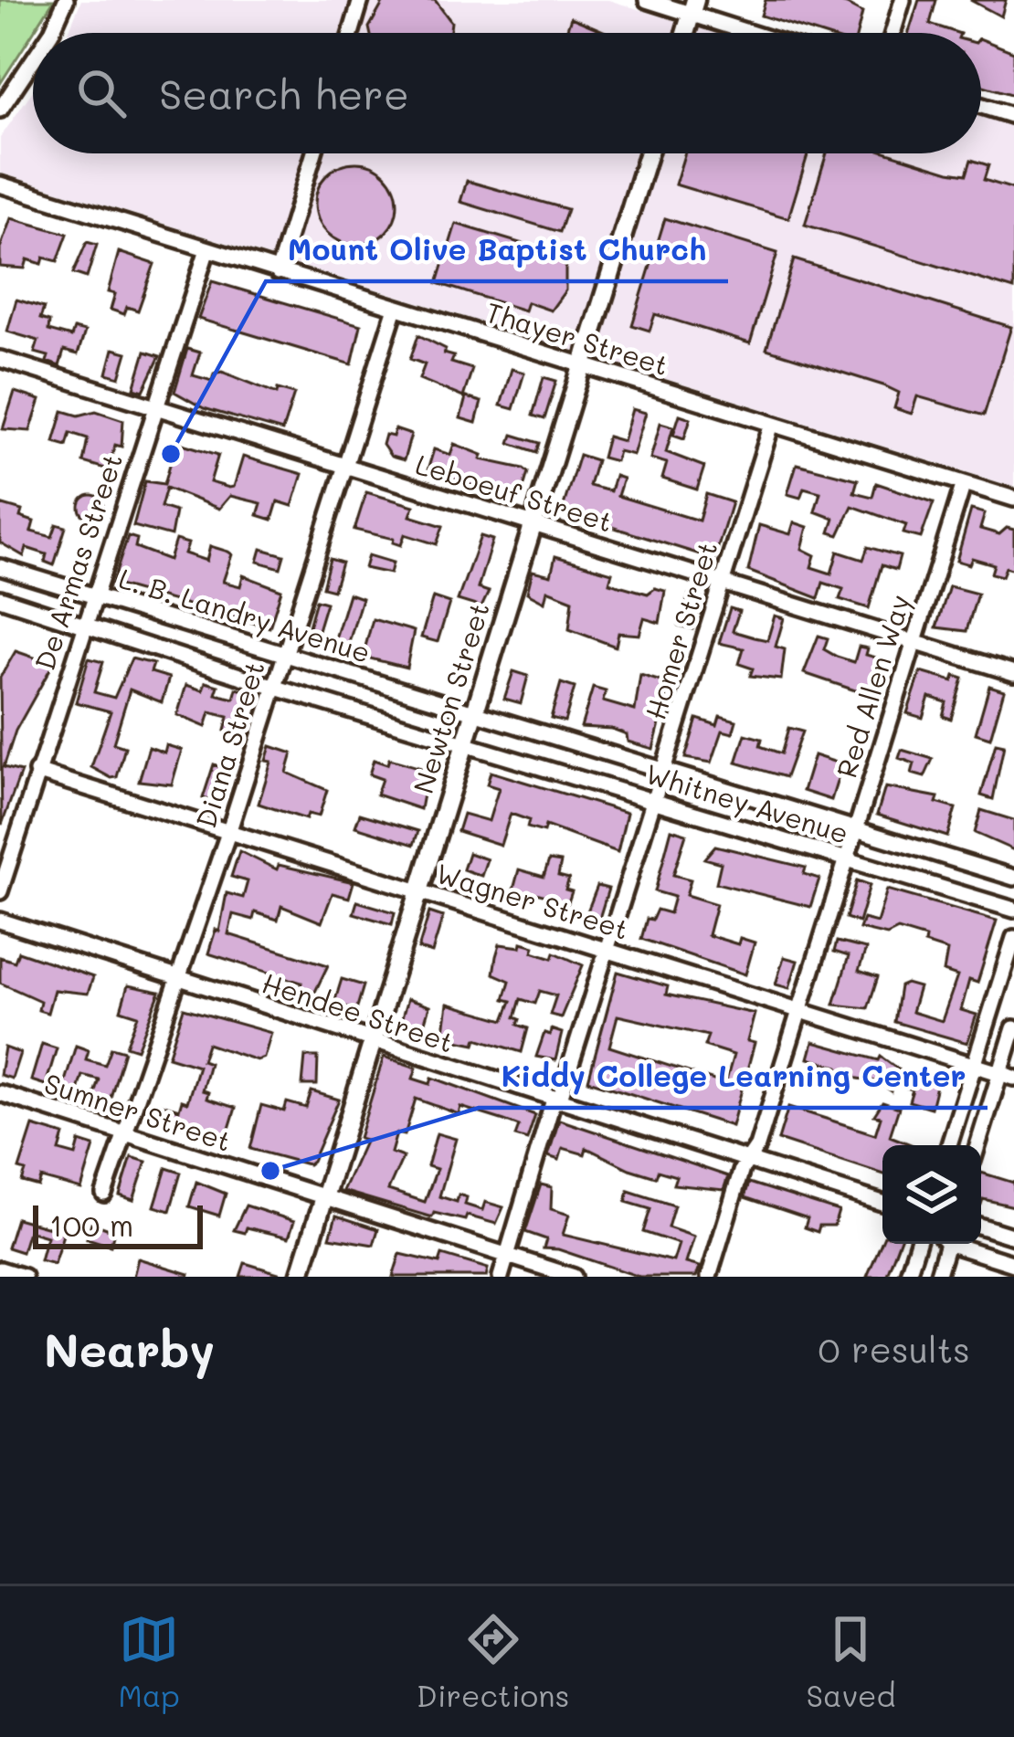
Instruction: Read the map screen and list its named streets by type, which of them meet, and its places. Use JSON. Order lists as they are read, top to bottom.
{
  "streets": {
    "main road": ["Newton Street"],
    "street": [
      "Thayer Street",
      "Leboeuf Street",
      "De Armas Street",
      "L. B. Landry Avenue",
      "Homer Street",
      "Red Allen Way",
      "Diana Street",
      "Whitney Avenue",
      "Wagner Street",
      "Hendee Street",
      "Sumner Street"
    ]
  },
  "crossings": [
    ["Thayer Street", "De Armas Street"],
    ["Thayer Street", "Homer Street"],
    ["Thayer Street", "Red Allen Way"],
    ["Thayer Street", "Newton Street"],
    ["Thayer Street", "Diana Street"],
    ["Leboeuf Street", "De Armas Street"],
    ["Leboeuf Street", "Homer Street"],
    ["Leboeuf Street", "Red Allen Way"],
    ["Leboeuf Street", "Newton Street"],
    ["Leboeuf Street", "Diana Street"],
    ["De Armas Street", "L. B. Landry Avenue"],
    ["De Armas Street", "Wagner Street"],
    ["L. B. Landry Avenue", "Newton Street"],
    ["L. B. Landry Avenue", "Diana Street"],
    ["L. B. Landry Avenue", "Whitney Avenue"],
    ["Homer Street", "Whitney Avenue"],
    ["Homer Street", "Wagner Street"],
    ["Homer Street", "Hendee Street"],
    ["Homer Street", "Sumner Street"],
    ["Red Allen Way", "Whitney Avenue"],
    ["Red Allen Way", "Wagner Street"],
    ["Red Allen Way", "Hendee Street"],
    ["Newton Street", "Whitney Avenue"],
    ["Newton Street", "Wagner Street"],
    ["Newton Street", "Hendee Street"],
    ["Newton Street", "Sumner Street"],
    ["Diana Street", "Wagner Street"],
    ["Diana Street", "Hendee Street"],
    ["Diana Street", "Sumner Street"]
  ],
  "places": ["Mount Olive Baptist Church", "Kiddy College Learning Center"],
  "scale_bar": "100 m",
  "page": {
    "search": "Search here",
    "scale": "100 m",
    "heading": ["Nearby", "0 results"],
    "nav": ["Map", "Directions", "Saved"]
  }
}
